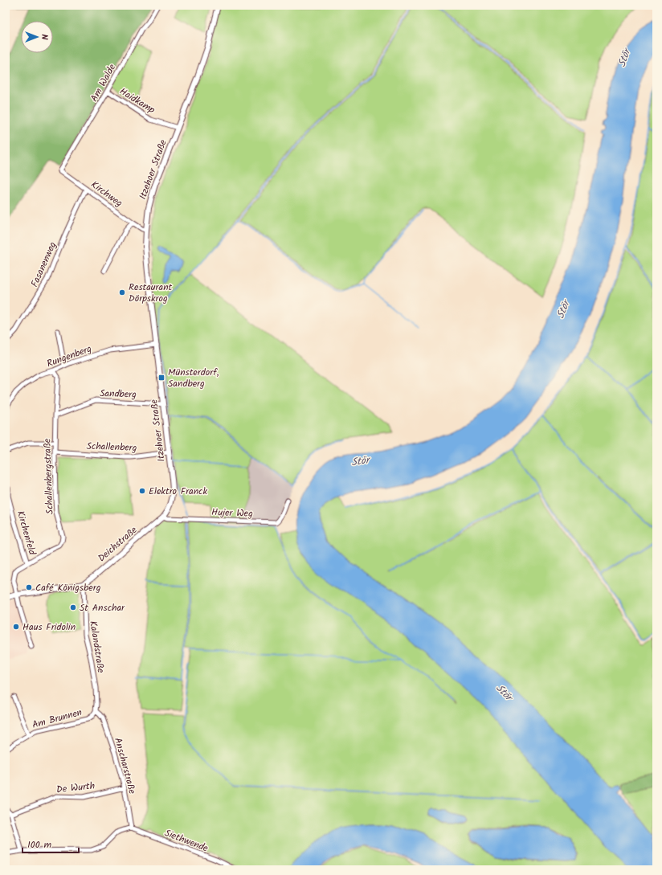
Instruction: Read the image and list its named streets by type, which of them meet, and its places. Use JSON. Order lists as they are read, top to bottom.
{
  "streets": {
    "street": [
      "Am Walde",
      "Haidkamp",
      "Itzehoer Straße",
      "Kirchweg",
      "Fasanenweg",
      "Rungenberg",
      "Sandberg",
      "Schallenberg",
      "Schallenbergstraße",
      "Hujer Weg",
      "Kirchenfeld",
      "Deichstraße",
      "Kalandstraße",
      "Am Brunnen",
      "Anscharstraße",
      "De Wurth",
      "Siethwende"
    ]
  },
  "crossings": [
    ["Am Walde", "Haidkamp"],
    ["Am Walde", "Kirchweg"],
    ["Haidkamp", "Itzehoer Straße"],
    ["Itzehoer Straße", "Kirchweg"],
    ["Itzehoer Straße", "Rungenberg"],
    ["Itzehoer Straße", "Sandberg"],
    ["Itzehoer Straße", "Schallenberg"],
    ["Itzehoer Straße", "Hujer Weg"],
    ["Itzehoer Straße", "Deichstraße"],
    ["Kirchweg", "Fasanenweg"],
    ["Rungenberg", "Schallenbergstraße"],
    ["Sandberg", "Schallenbergstraße"],
    ["Schallenberg", "Schallenbergstraße"],
    ["Schallenbergstraße", "Kirchenfeld"],
    ["Hujer Weg", "Deichstraße"],
    ["Deichstraße", "Kalandstraße"],
    ["Kalandstraße", "Am Brunnen"],
    ["Kalandstraße", "Anscharstraße"],
    ["Am Brunnen", "Anscharstraße"],
    ["Anscharstraße", "De Wurth"],
    ["Anscharstraße", "Siethwende"]
  ],
  "water": ["Stör"],
  "places": {
    "other": [
      "Restaurant Dörpskrog",
      "Elektro Franck",
      "Café Königsberg",
      "St Anschar",
      "Haus Fridolin"
    ],
    "transit": ["Münsterdorf, Sandberg"]
  },
  "scale_bar": "100 m",
  "north": "right"
}
